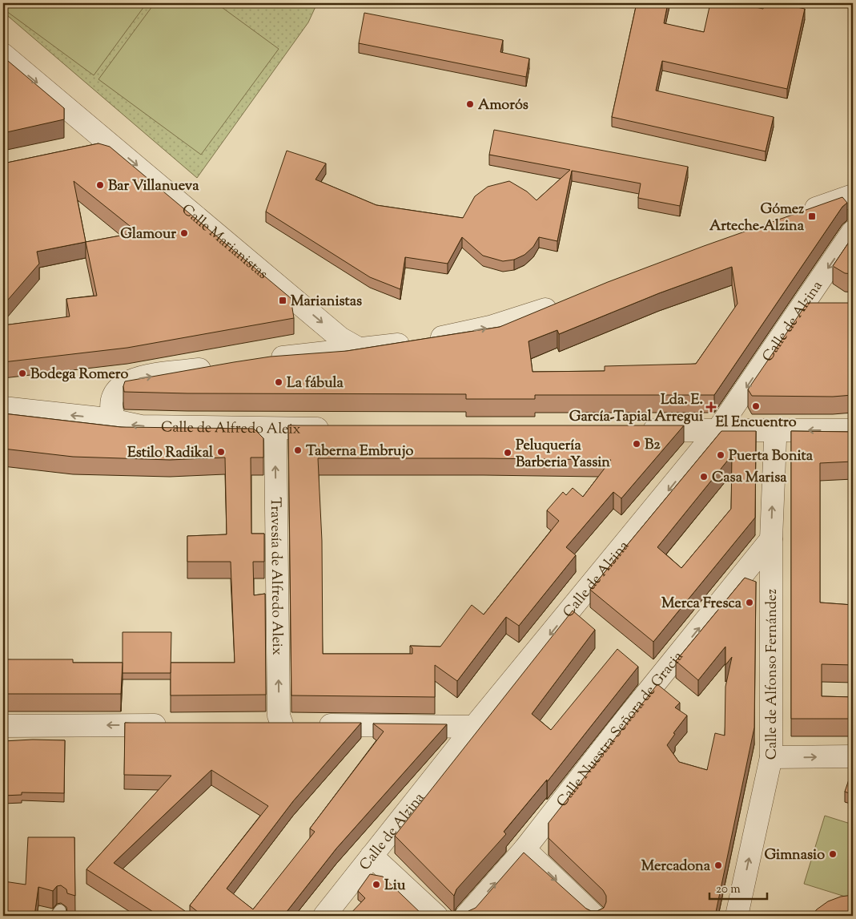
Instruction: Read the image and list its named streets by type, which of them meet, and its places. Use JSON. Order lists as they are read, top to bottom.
{
  "streets": {
    "street": [
      "Calle Marianistas",
      "Calle de Alzina",
      "Calle de Alfredo Aleix",
      "Travesía de Alfredo Aleix",
      "Calle de Alfonso Fernández",
      "Calle Nuestra Señora de Gracia"
    ]
  },
  "crossings": [
    ["Calle de Alfredo Aleix", "Travesía de Alfredo Aleix"],
    ["Calle de Alfonso Fernández", "Calle Nuestra Señora de Gracia"]
  ],
  "one_way": [
    "Calle Marianistas",
    "Calle de Alzina",
    "Calle de Alfredo Aleix",
    "Travesía de Alfredo Aleix",
    "Calle de Alfonso Fernández",
    "Calle Nuestra Señora de Gracia"
  ],
  "places": {
    "other": [
      "Amorós",
      "Bar Villanueva",
      "Glamour",
      "Bodega Romero",
      "La fábula",
      "El Encuentro",
      "B2",
      "Taberna Embrujo",
      "Estilo Radikal",
      "Peluquería Barberia Yassin",
      "Puerta Bonita",
      "Casa Marisa",
      "Merca Fresca",
      "Gimnasio",
      "Mercadona",
      "Liu"
    ],
    "transit": ["Gómez Arteche-Alzina", "Marianistas"],
    "health": ["Lda. E. García-Tapial Arregui"]
  },
  "scale_bar": "20 m"
}
